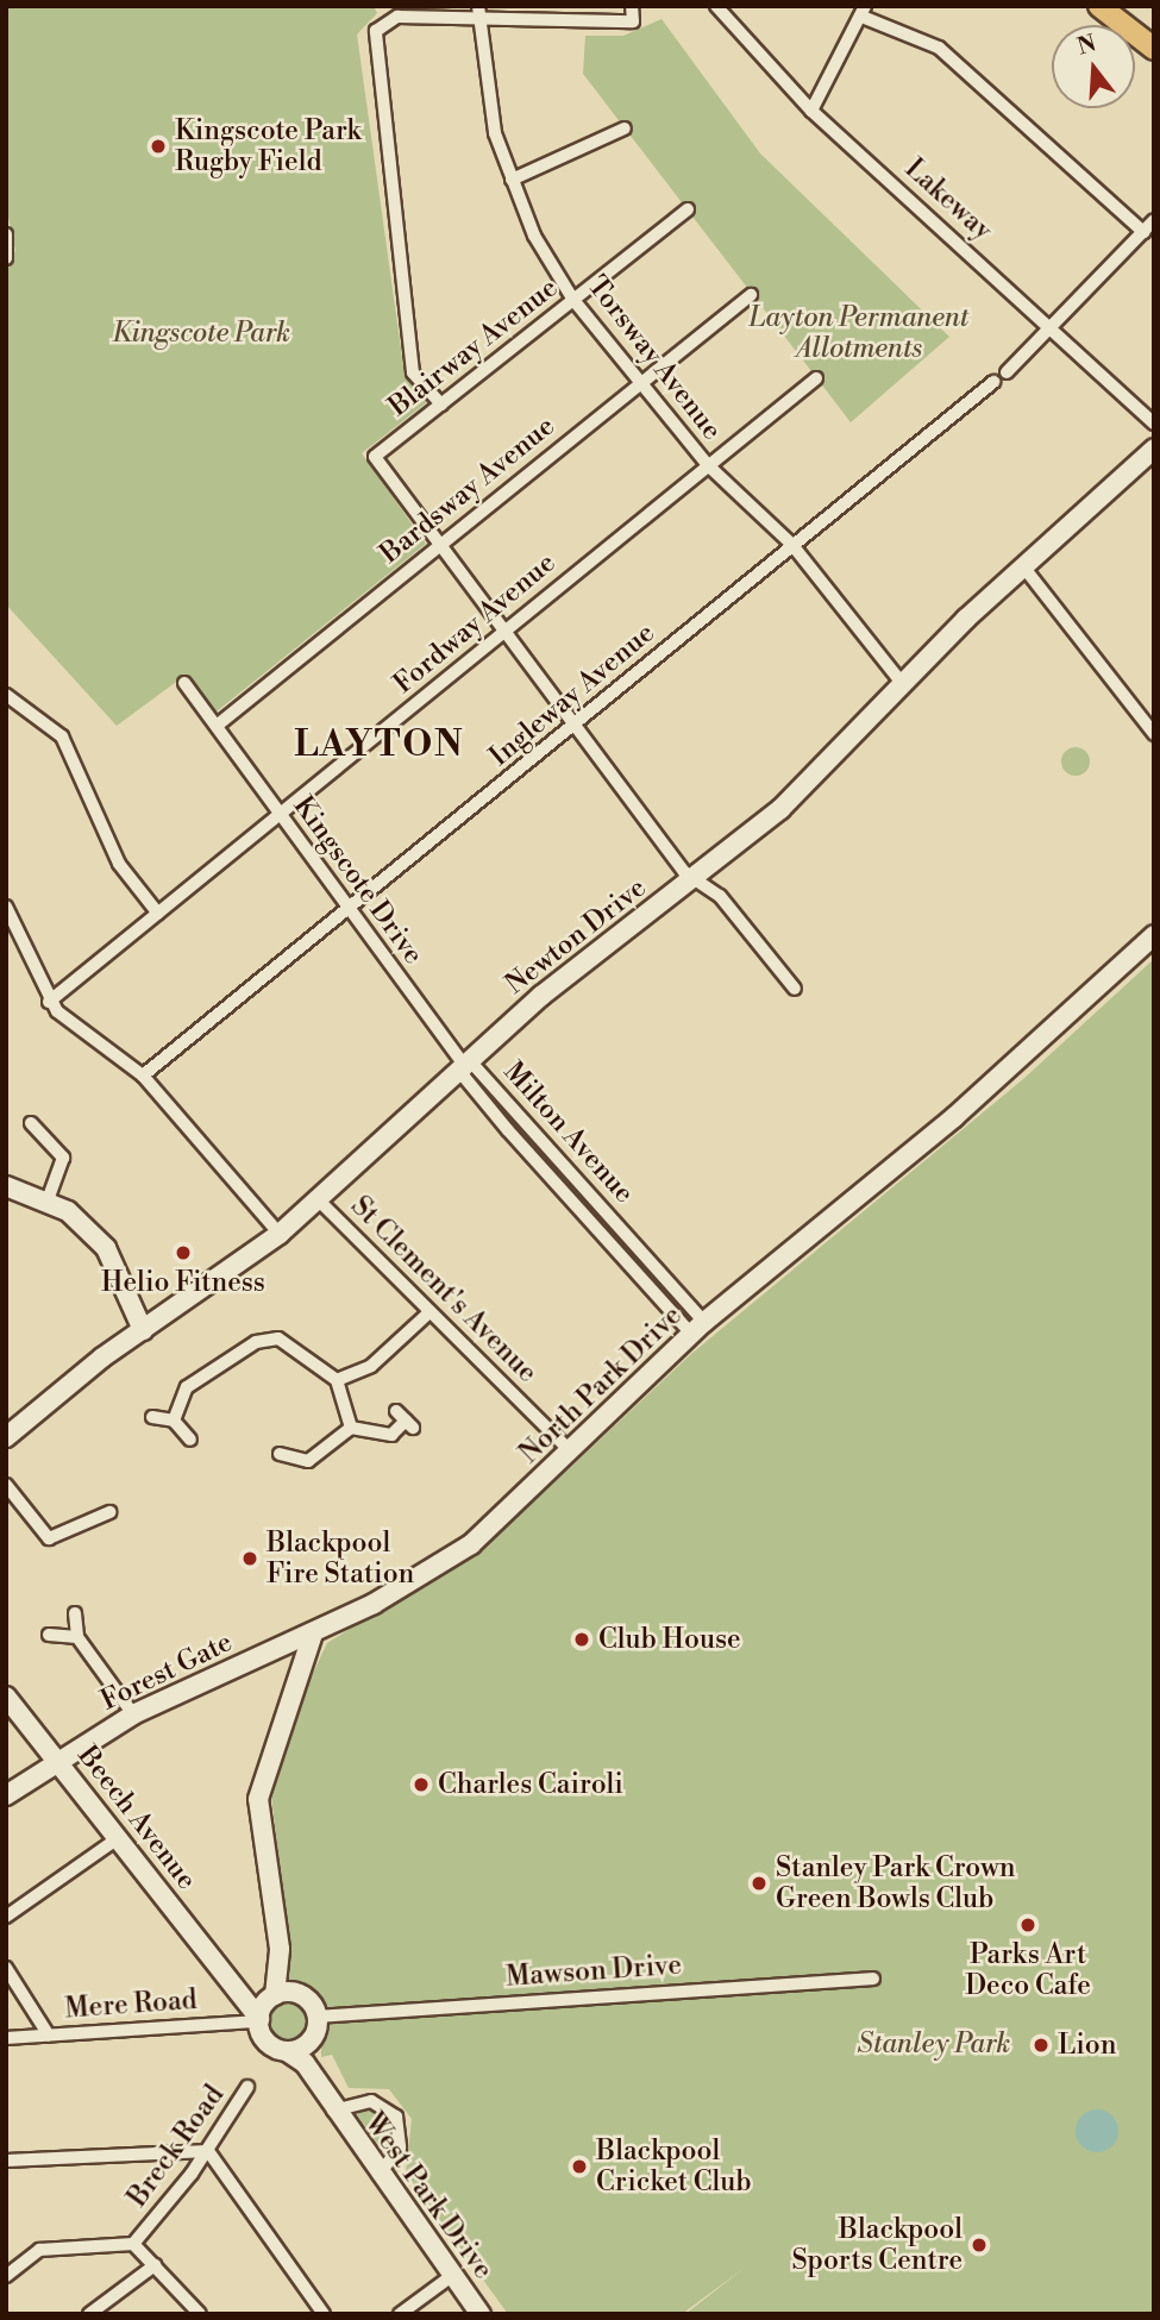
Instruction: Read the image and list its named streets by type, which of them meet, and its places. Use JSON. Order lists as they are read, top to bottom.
{
  "streets": {
    "street": [
      "Lakeway",
      "Blairway Avenue",
      "Torsway Avenue",
      "Bardsway Avenue",
      "Fordway Avenue",
      "Ingleway Avenue",
      "Kingscote Drive",
      "Newton Drive",
      "Milton Avenue",
      "St Clement's Avenue",
      "North Park Drive",
      "Forest Gate",
      "Beech Avenue",
      "Mawson Drive",
      "Mere Road",
      "Breck Road",
      "West Park Drive"
    ]
  },
  "crossings": [
    ["Blairway Avenue", "Torsway Avenue"],
    ["Blairway Avenue", "Bardsway Avenue"],
    ["Torsway Avenue", "Bardsway Avenue"],
    ["Torsway Avenue", "Fordway Avenue"],
    ["Torsway Avenue", "Ingleway Avenue"],
    ["Torsway Avenue", "Newton Drive"],
    ["Bardsway Avenue", "Kingscote Drive"],
    ["Fordway Avenue", "Kingscote Drive"],
    ["Ingleway Avenue", "Kingscote Drive"],
    ["Kingscote Drive", "Newton Drive"],
    ["Kingscote Drive", "Milton Avenue"],
    ["Newton Drive", "Milton Avenue"],
    ["Newton Drive", "St Clement's Avenue"],
    ["Milton Avenue", "North Park Drive"],
    ["St Clement's Avenue", "North Park Drive"],
    ["North Park Drive", "Forest Gate"],
    ["Forest Gate", "Beech Avenue"],
    ["Beech Avenue", "Mawson Drive"],
    ["Beech Avenue", "Mere Road"],
    ["Beech Avenue", "West Park Drive"],
    ["Mawson Drive", "Mere Road"],
    ["Mawson Drive", "West Park Drive"],
    ["Mere Road", "West Park Drive"]
  ],
  "districts": ["LAYTON"],
  "parks": ["Layton Permanent Allotments", "Kingscote Park", "Stanley Park"],
  "places": [
    "Kingscote Park Rugby Field",
    "Helio Fitness",
    "Blackpool Fire Station",
    "Club House",
    "Charles Cairoli",
    "Stanley Park Crown Green Bowls Club",
    "Parks Art Deco Cafe",
    "Lion",
    "Blackpool Cricket Club",
    "Blackpool Sports Centre"
  ],
  "north": "top"
}
